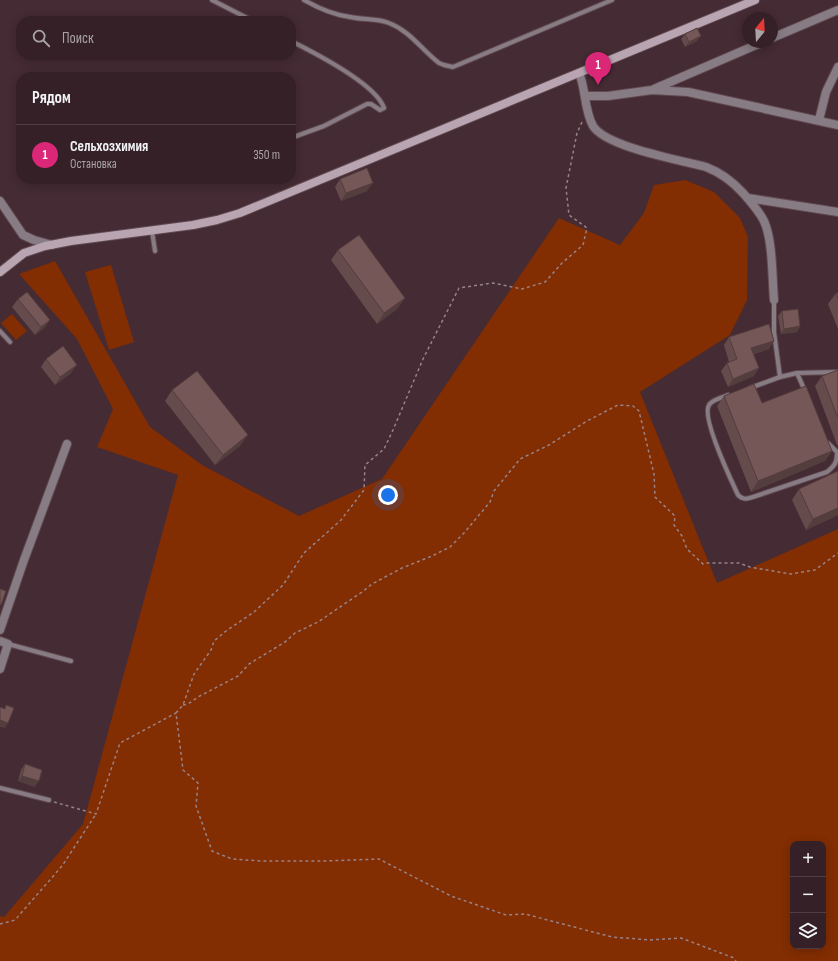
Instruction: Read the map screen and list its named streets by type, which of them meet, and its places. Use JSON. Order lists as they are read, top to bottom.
{
  "north": "top",
  "page": {
    "search": "Поиск",
    "pins": "1",
    "heading": "Рядом",
    "list": [
      {
        "mark": "1",
        "name": "Сельхозхимия",
        "note": "Остановка",
        "value": "350 m"
      }
    ],
    "map_buttons": ["+", "−"]
  }
}
